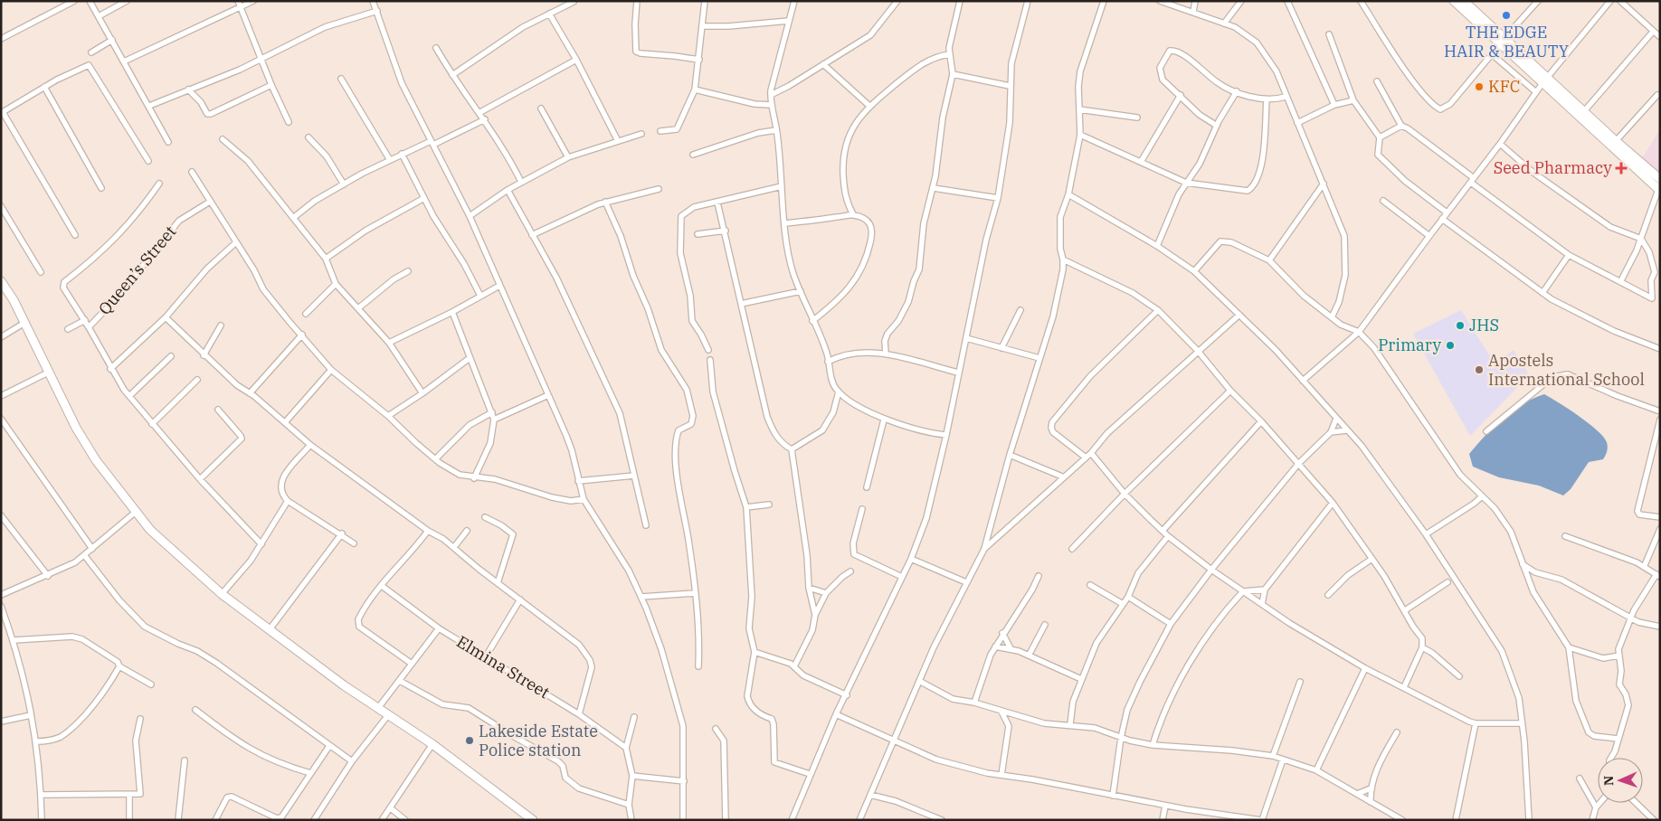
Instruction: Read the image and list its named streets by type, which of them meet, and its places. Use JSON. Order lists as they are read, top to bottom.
{
  "streets": {
    "street": ["Queen’s Street", "Elmina Street"]
  },
  "places": {
    "other": [
      "THE EDGE HAIR & BEAUTY",
      "KFC",
      "JHS",
      "Primary",
      "Apostels International School",
      "Lakeside Estate Police station"
    ],
    "health": ["Seed Pharmacy"]
  },
  "north": "left"
}
